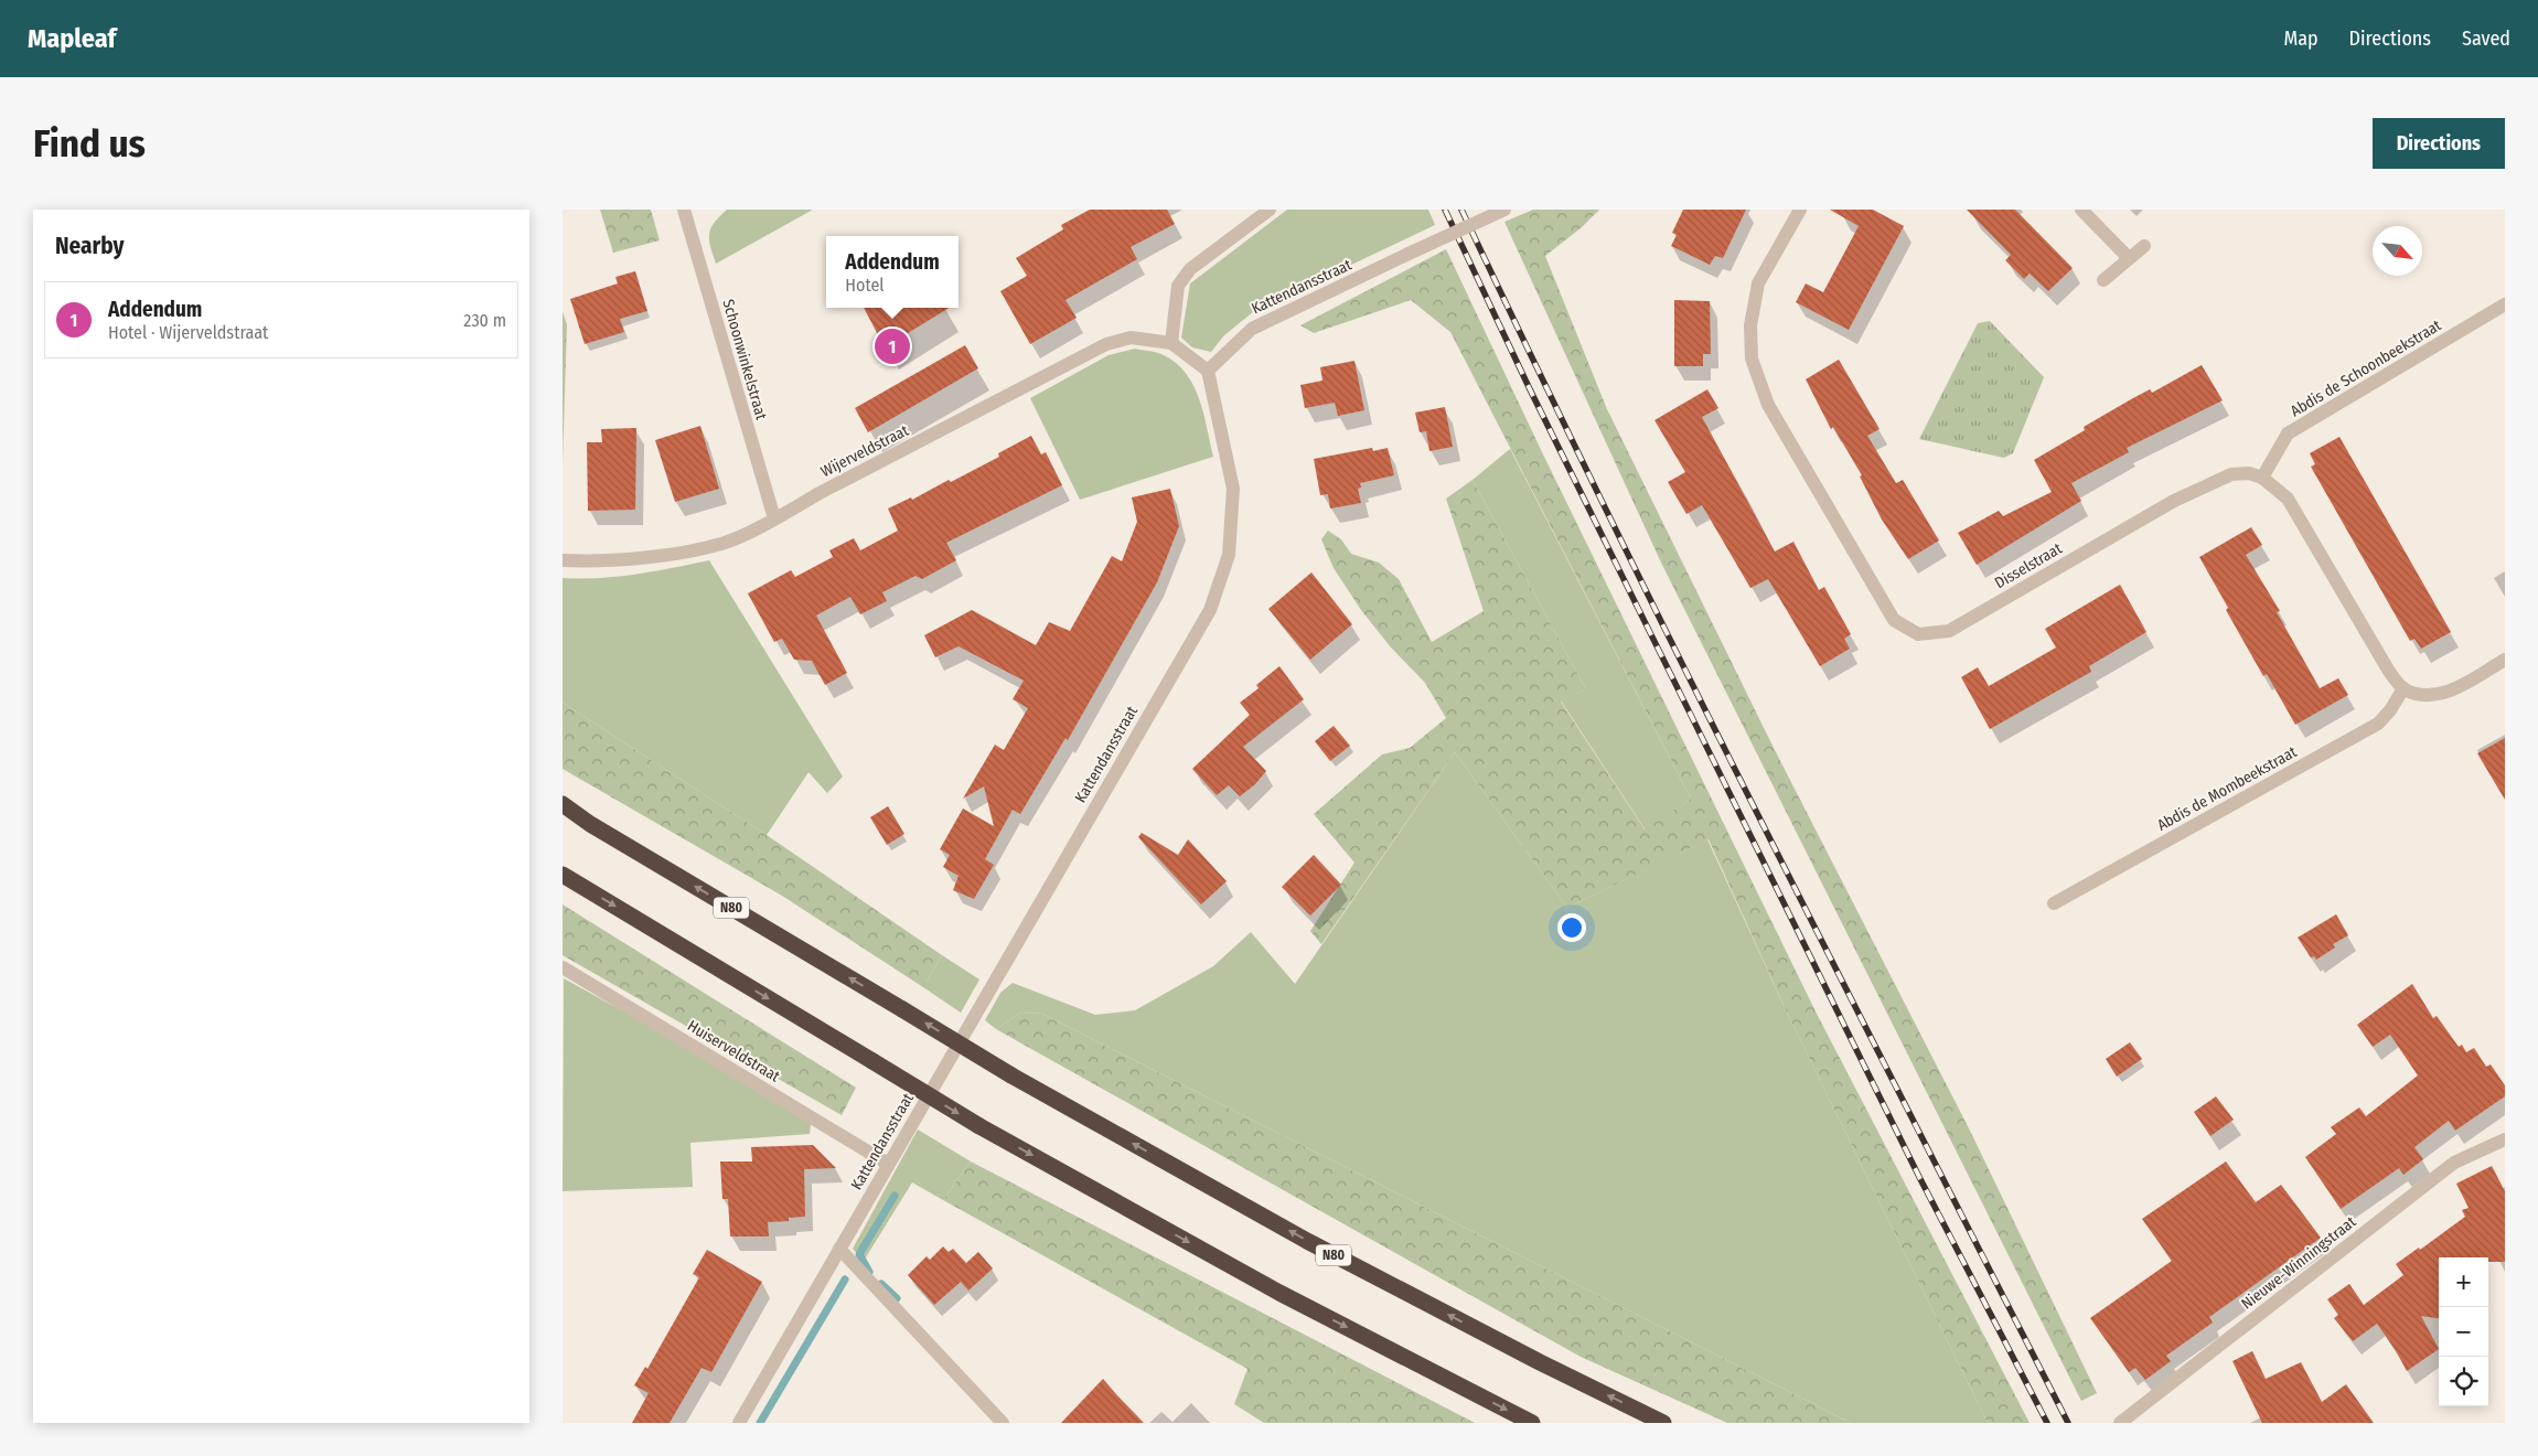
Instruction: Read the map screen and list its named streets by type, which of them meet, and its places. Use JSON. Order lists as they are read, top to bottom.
{
  "streets": {
    "highway": ["N80"],
    "street": [
      "Kattendansstraat",
      "Schoonwinkelstraat",
      "Abdis de Schoonbeekstraat",
      "Wijerveldstraat",
      "Disselstraat",
      "Abdis de Mombeekstraat",
      "Huiserveldstraat",
      "Nieuwe-Winningstraat"
    ]
  },
  "crossings": [
    ["Kattendansstraat", "Wijerveldstraat"],
    ["Kattendansstraat", "Huiserveldstraat"],
    ["Schoonwinkelstraat", "Wijerveldstraat"],
    ["Abdis de Schoonbeekstraat", "Disselstraat"]
  ],
  "north": "bottom right",
  "page": {
    "header": "Mapleaf",
    "nav": ["Map", "Directions", "Saved"],
    "buttons": "Directions",
    "title": "Find us",
    "heading": "Nearby",
    "popup": ["Addendum", "Hotel"],
    "list": [
      {
        "mark": "1",
        "name": "Addendum",
        "note": "Hotel · Wijerveldstraat",
        "value": "230 m"
      }
    ],
    "pins": "1",
    "map_buttons": ["+", "−"]
  }
}
